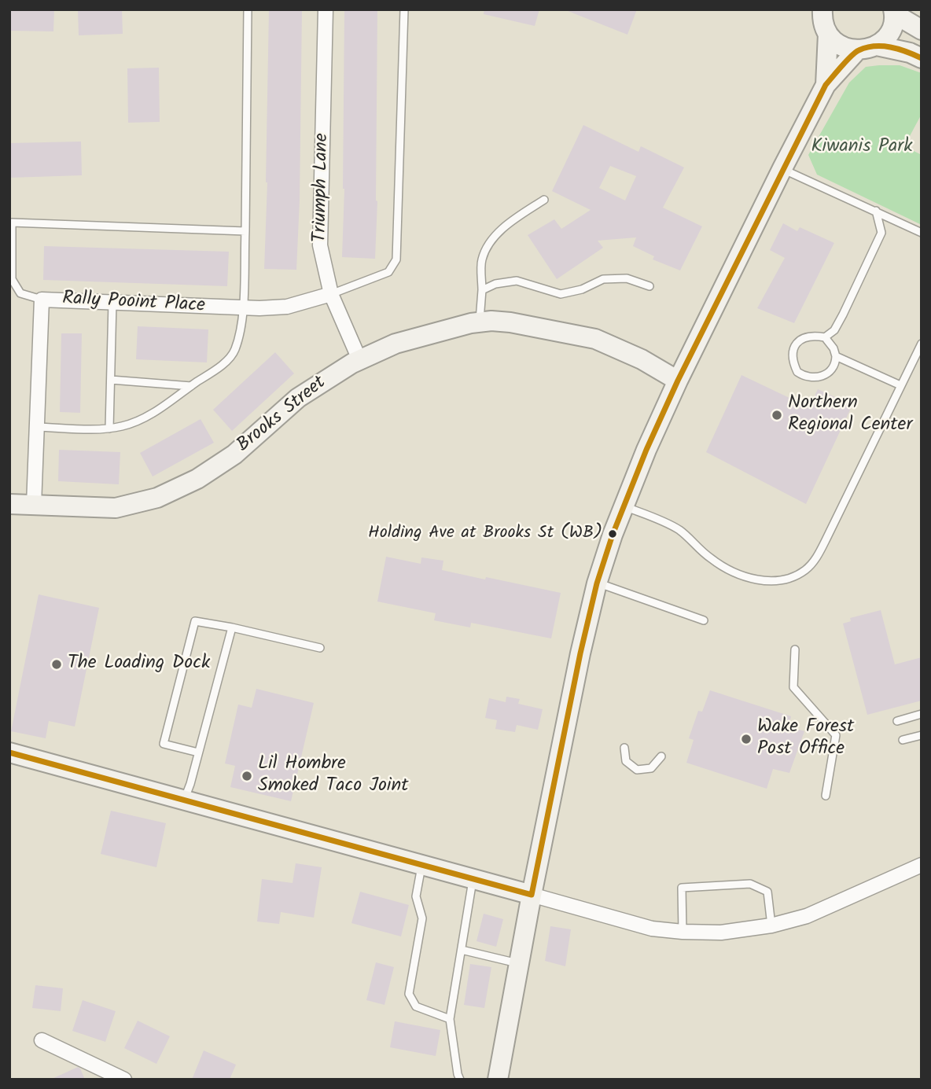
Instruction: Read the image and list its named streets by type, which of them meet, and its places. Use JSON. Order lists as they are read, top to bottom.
{
  "streets": {
    "street": ["Triumph Lane", "Rally Pooint Place", "Brooks Street"]
  },
  "crossings": [
    ["Triumph Lane", "Rally Pooint Place"],
    ["Triumph Lane", "Brooks Street"],
    ["Rally Pooint Place", "Brooks Street"]
  ],
  "parks": ["Kiwanis Park"],
  "places": [
    "Northern Regional Center",
    "Holding Ave at Brooks St (WB)",
    "The Loading Dock",
    "Wake Forest Post Office",
    "Lil Hombre Smoked Taco Joint"
  ]
}
